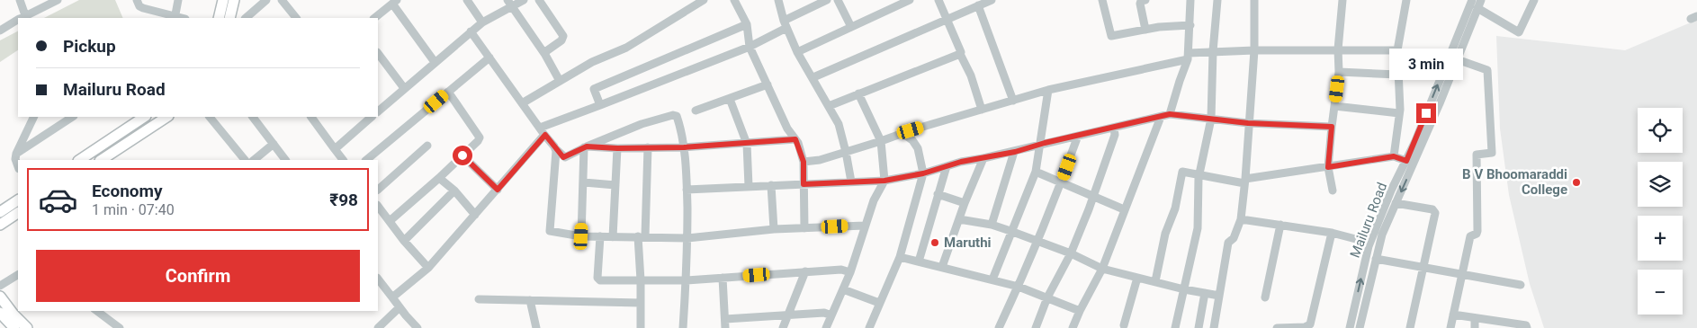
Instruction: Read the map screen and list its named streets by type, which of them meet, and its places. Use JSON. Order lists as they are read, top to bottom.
{
  "streets": {
    "street": ["Mailuru Road"]
  },
  "places": ["B V Bhoomaraddi College", "Maruthi"],
  "page": {
    "banner": ["Pickup", "Mailuru Road"],
    "bubble": "3 min",
    "map_buttons": ["+", "−"],
    "list": [
      {
        "name": "Economy",
        "note": "1 min · 07:40",
        "value": "₹98"
      }
    ],
    "buttons": "Confirm"
  }
}
